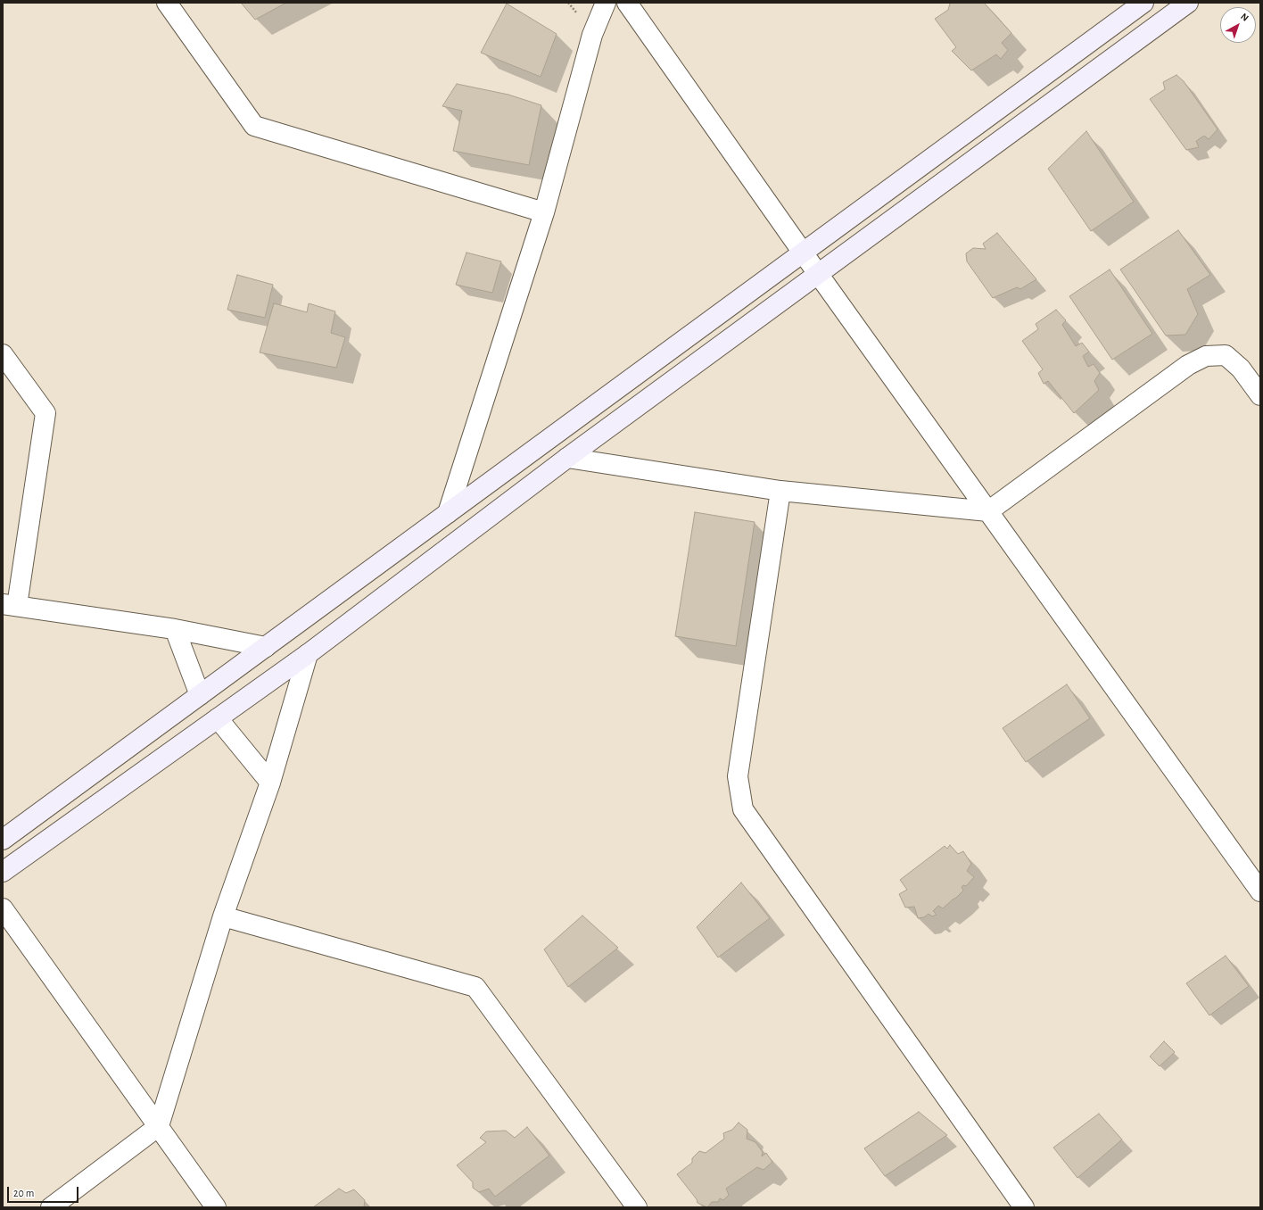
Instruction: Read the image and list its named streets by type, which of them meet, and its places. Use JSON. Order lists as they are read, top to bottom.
{
  "scale_bar": "20 m",
  "north": "top right"
}
